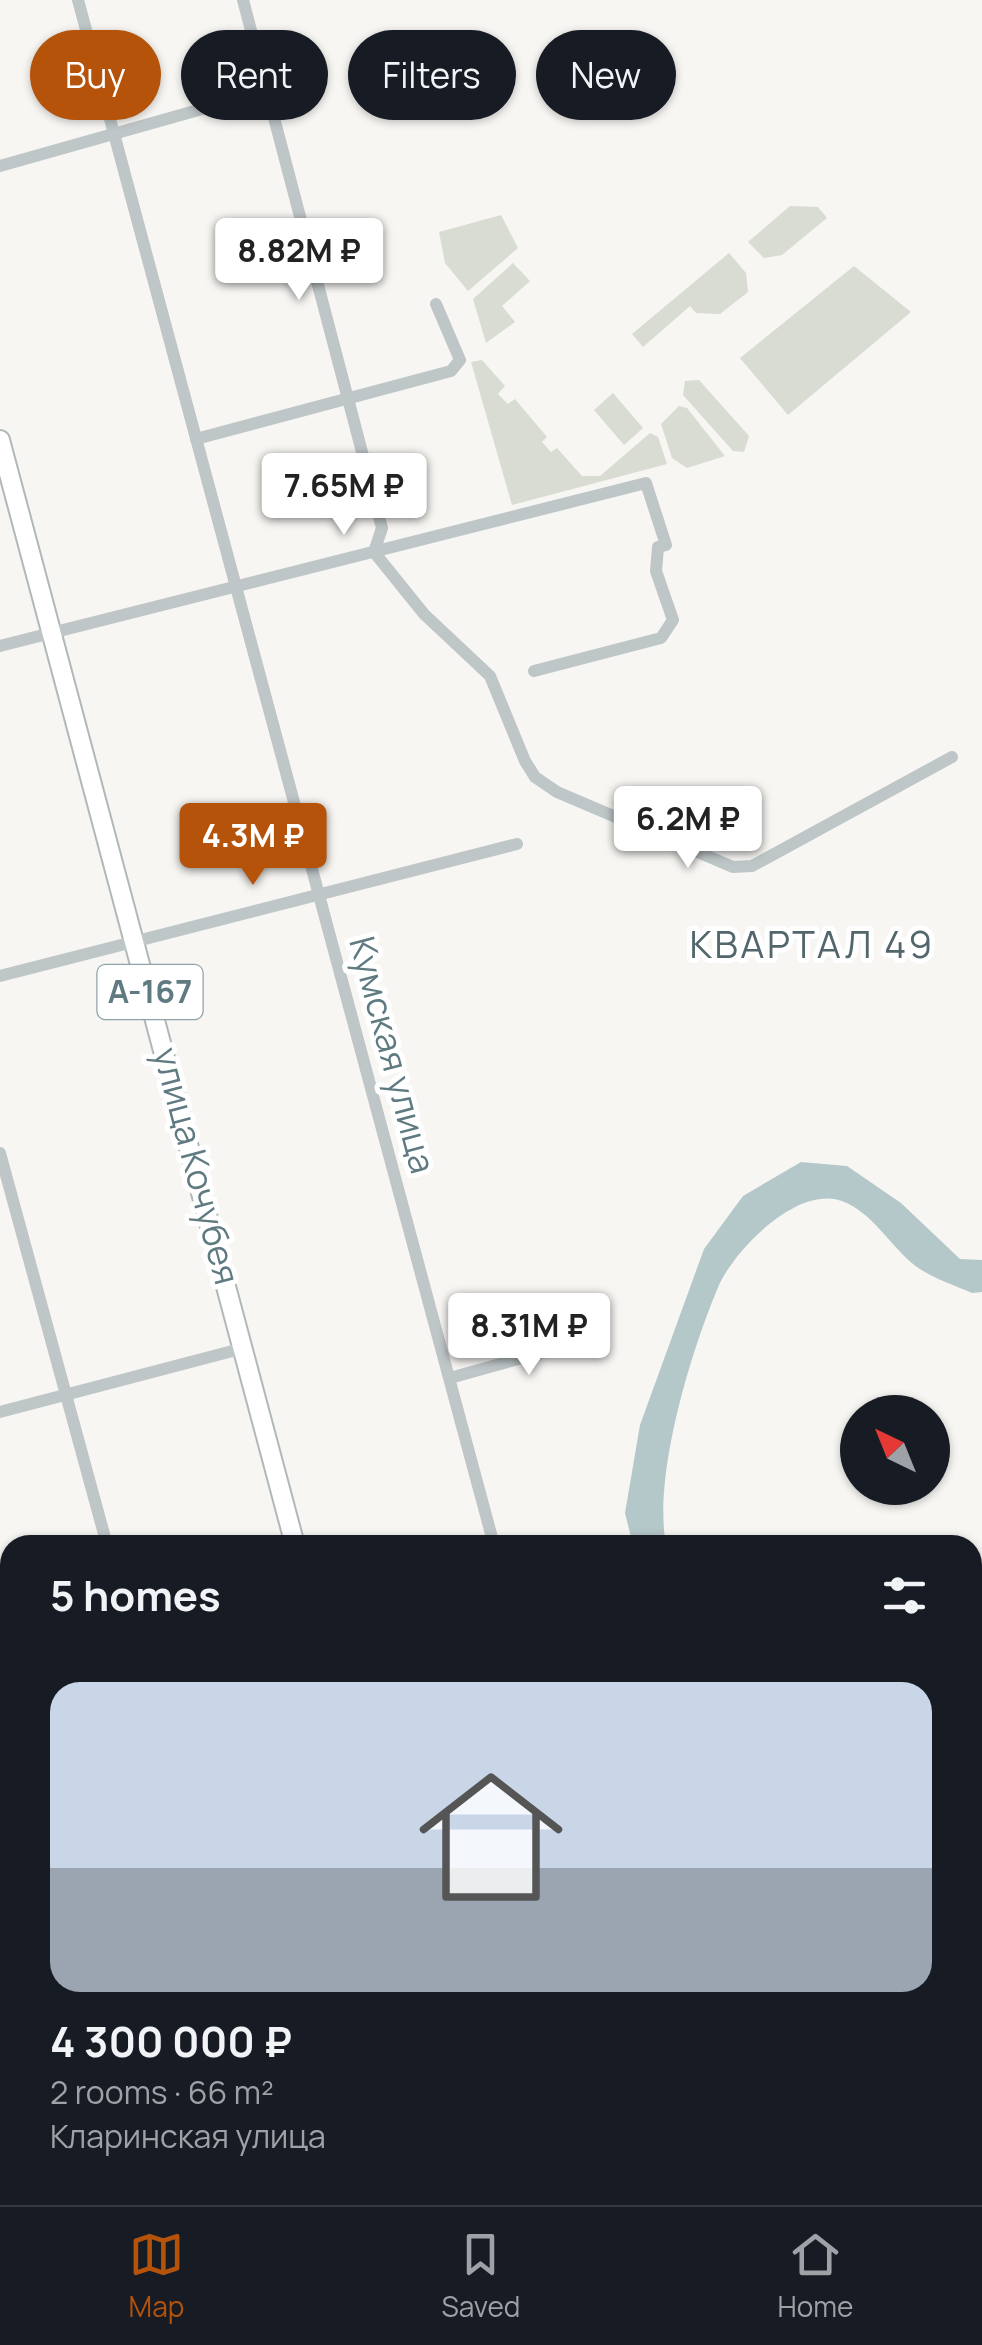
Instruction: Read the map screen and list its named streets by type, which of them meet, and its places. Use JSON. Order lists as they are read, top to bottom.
{
  "streets": {
    "main road": ["А-167", "улица Кочубея"],
    "street": ["Кумская улица"]
  },
  "districts": ["КВАРТАЛ 49"],
  "north": "top left",
  "page": {
    "chip": [
      "Buy",
      "Rent",
      "Filters",
      "New"
    ],
    "price": [
      "8.82M ₽",
      "7.65M ₽",
      "6.2M ₽",
      "4.3M ₽",
      "8.31M ₽"
    ],
    "heading": "5 homes",
    "list": [
      {
        "name": "4 300 000 ₽",
        "note": "2 rooms · 66 m² · Кларинская улица"
      }
    ],
    "tabs": ["Map", "Saved", "Home"]
  }
}
